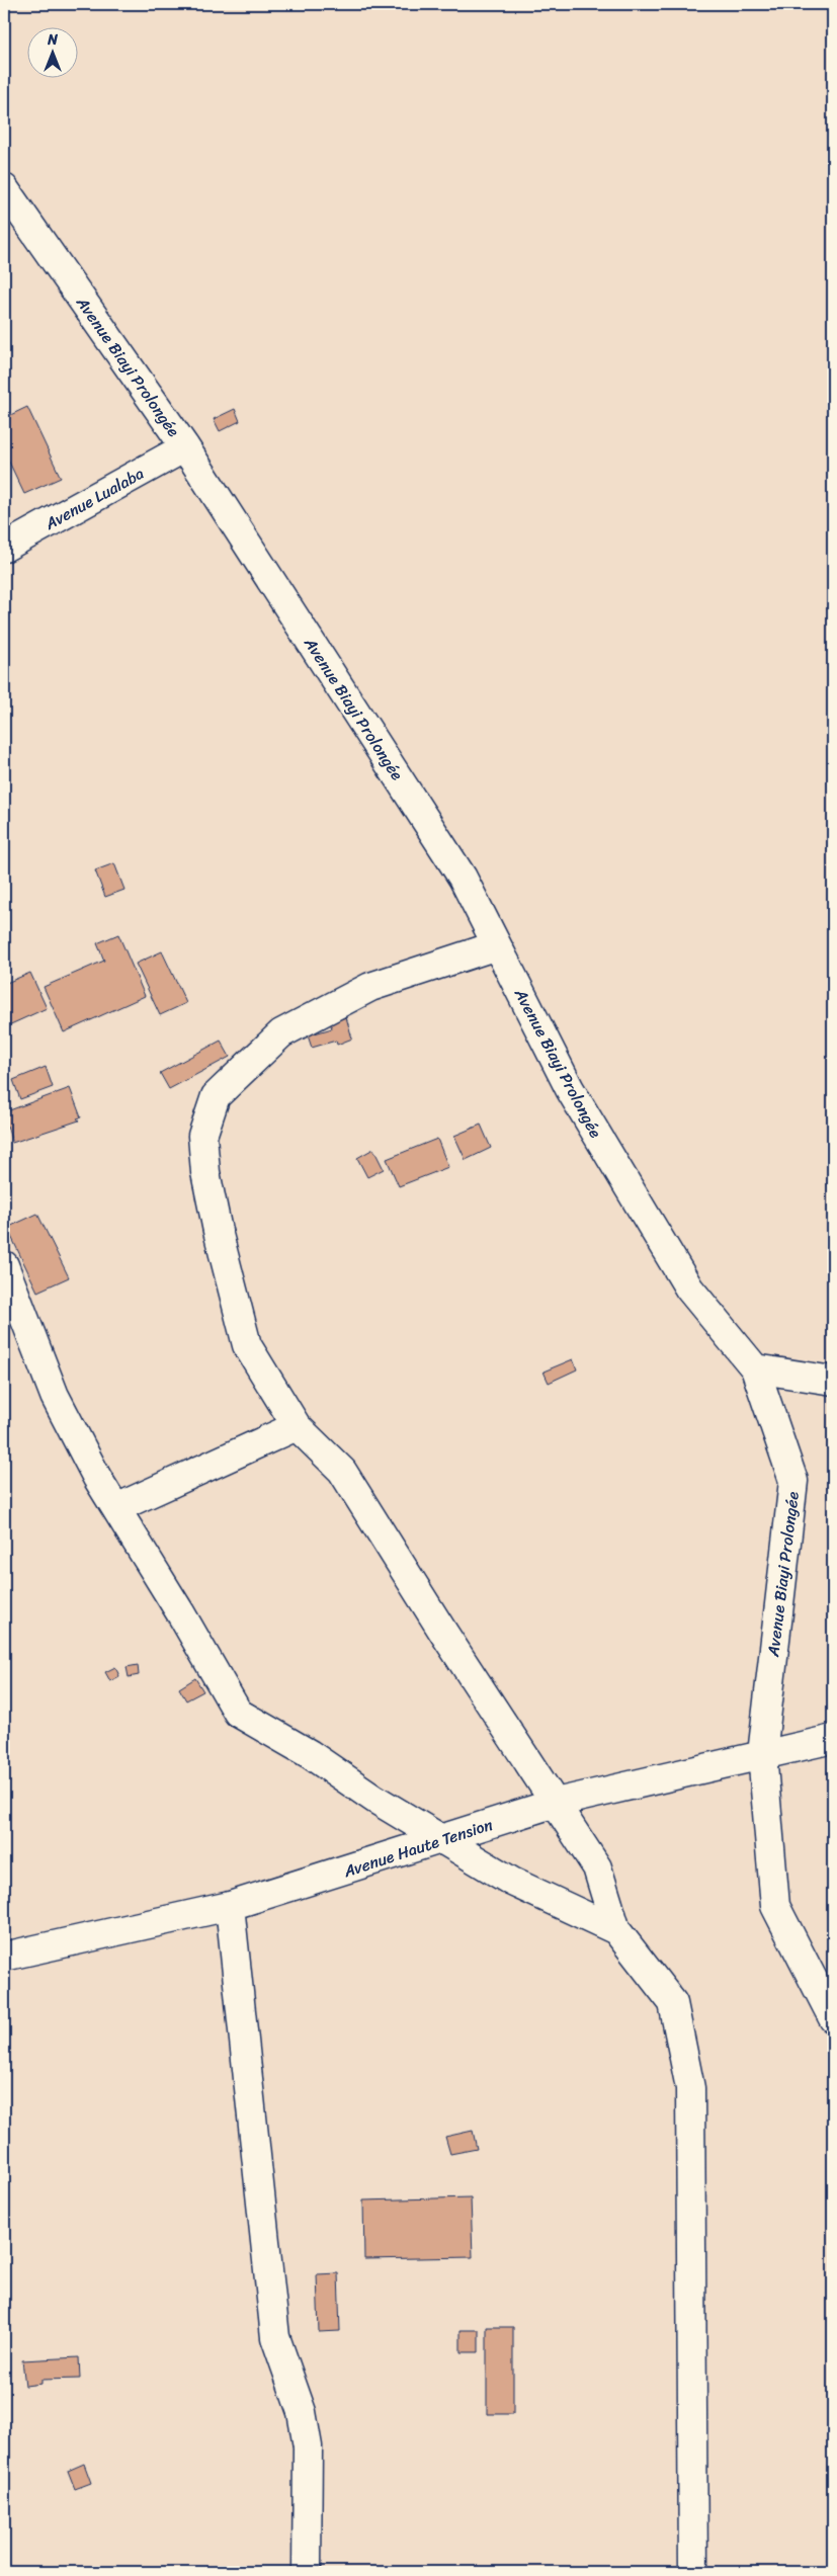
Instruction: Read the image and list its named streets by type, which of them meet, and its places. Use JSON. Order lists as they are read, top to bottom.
{
  "streets": {
    "street": ["Avenue Biayi Prolongée", "Avenue Lualaba", "Avenue Haute Tension"]
  },
  "crossings": [
    ["Avenue Biayi Prolongée", "Avenue Lualaba"],
    ["Avenue Biayi Prolongée", "Avenue Haute Tension"]
  ],
  "north": "top"
}
